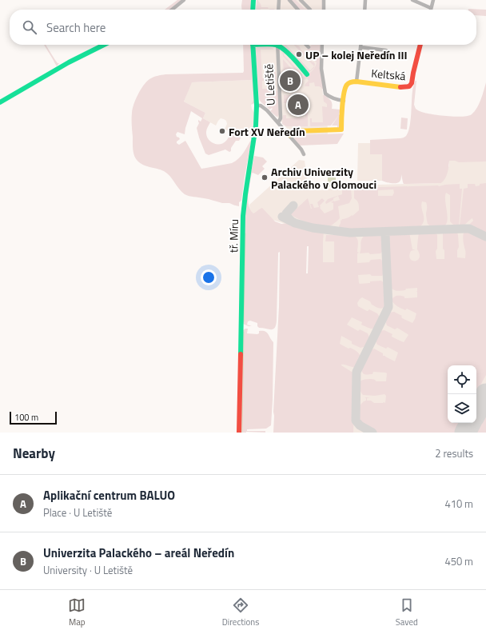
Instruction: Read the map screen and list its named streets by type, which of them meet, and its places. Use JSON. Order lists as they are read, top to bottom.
{
  "streets": {
    "street": ["Keltská", "U Letiště", "tř. Míru"]
  },
  "places": ["UP – kolej Neředín III", "Fort XV Neředín", "Archiv Univerzity Palackého v Olomouci"],
  "scale_bar": "100 m",
  "page": {
    "search": "Search here",
    "pins": ["B", "A"],
    "scale": "100 m",
    "heading": ["Nearby", "2 results"],
    "list": [
      {
        "mark": "A",
        "name": "Aplikační centrum BALUO",
        "note": "Place · U Letiště",
        "value": "410 m"
      },
      {
        "mark": "B",
        "name": "Univerzita Palackého – areál Neředín",
        "note": "University · U Letiště",
        "value": "450 m"
      }
    ],
    "nav": ["Map", "Directions", "Saved"]
  }
}
